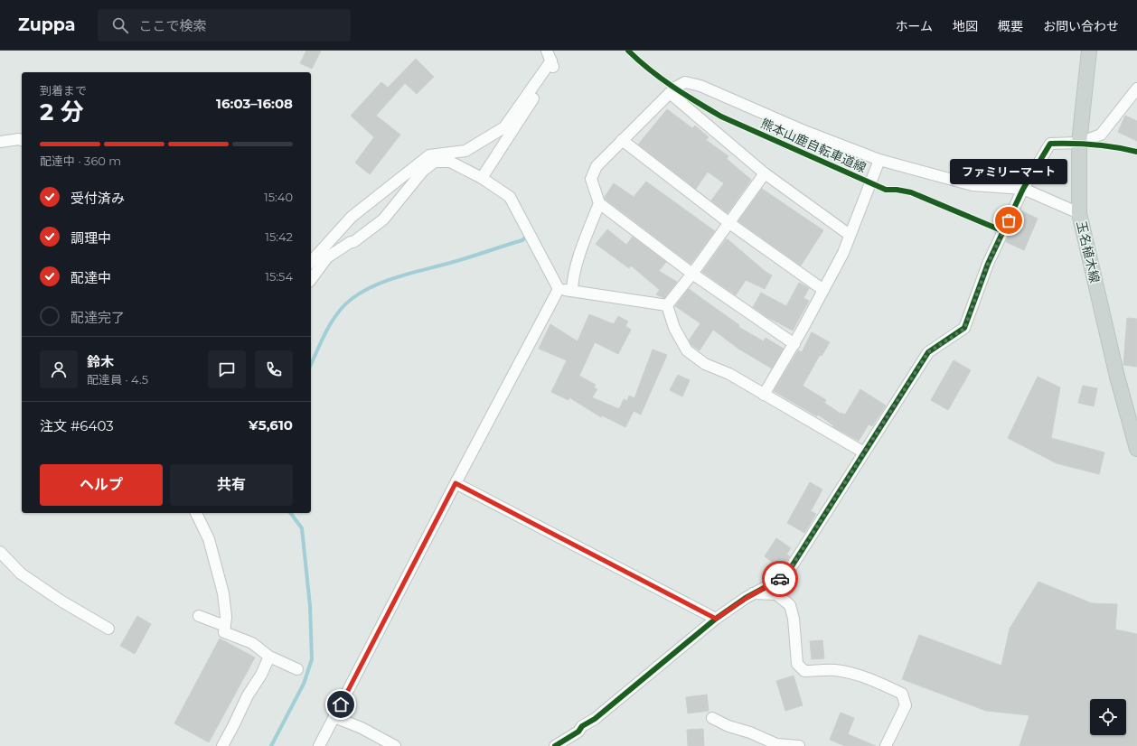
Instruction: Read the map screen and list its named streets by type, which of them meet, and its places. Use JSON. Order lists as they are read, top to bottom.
{
  "streets": {
    "main road": ["玉名植木線"],
    "cycle path": ["熊本山鹿自転車道線"]
  },
  "places": ["ファミリーマート"],
  "page": {
    "header": "Zuppa",
    "search": "ここで検索",
    "nav": [
      "ホーム",
      "地図",
      "概要",
      "お問い合わせ"
    ],
    "heading": ["2 分", "到着まで", "16:03–16:08"],
    "panel": [
      "鈴木",
      "配達員 · 4.5",
      "注文 #6403",
      "¥5,610"
    ],
    "bar": "配達中 · 360 m",
    "bubble": "ファミリーマート",
    "list": [
      ["受付済み", "15:40"],
      ["調理中", "15:42"],
      ["配達中", "15:54"],
      "配達完了"
    ],
    "buttons": ["ヘルプ", "共有"]
  }
}
